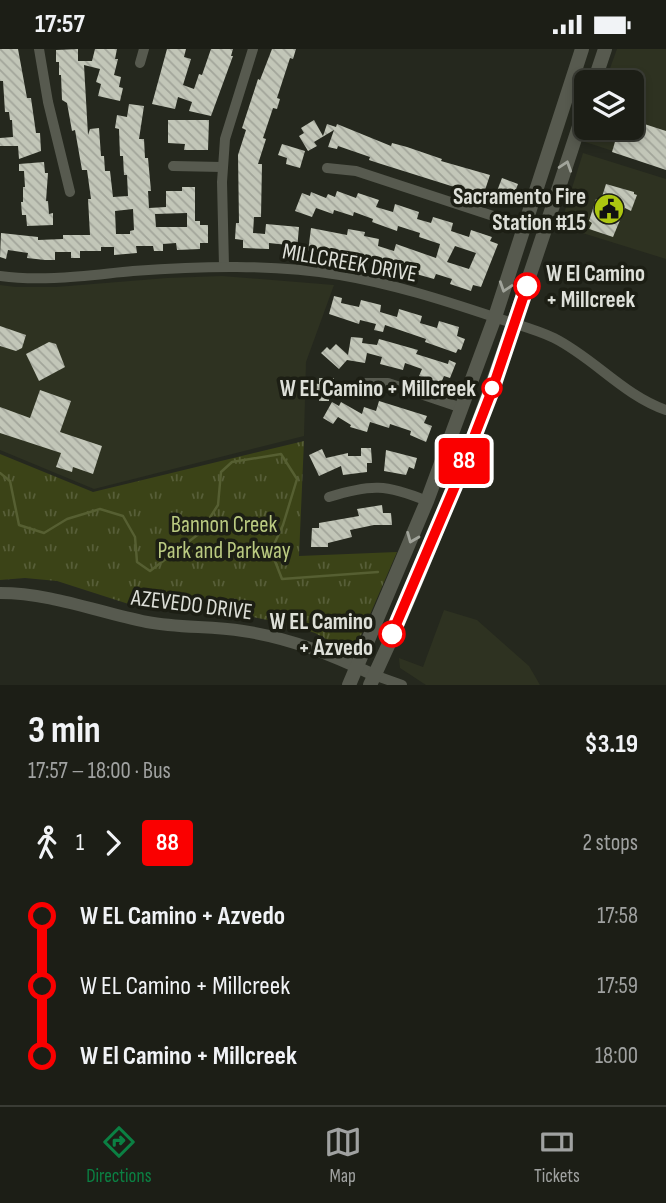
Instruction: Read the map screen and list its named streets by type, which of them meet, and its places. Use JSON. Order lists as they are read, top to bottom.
{
  "streets": {
    "street": ["MILLCREEK DRIVE", "AZEVEDO DRIVE"]
  },
  "parks": ["Bannon Creek Park and Parkway"],
  "places": {
    "public building": ["Sacramento Fire Station #15"],
    "other": ["W El Camino + Millcreek", "W EL Camino + Millcreek", "W EL Camino + Azvedo"]
  },
  "lines": ["bus line 88"],
  "page": {
    "status": "17:57",
    "on_map": "88",
    "heading": ["3 min", "17:57 – 18:00 · Bus", "$3.19"],
    "legs": ["1", "88", "2 stops"],
    "list": [
      {
        "name": "W EL Camino + Azvedo",
        "value": "17:58"
      },
      {
        "name": "W EL Camino + Millcreek",
        "value": "17:59"
      },
      {
        "name": "W El Camino + Millcreek",
        "value": "18:00"
      }
    ],
    "tabs": ["Directions", "Map", "Tickets"]
  }
}
